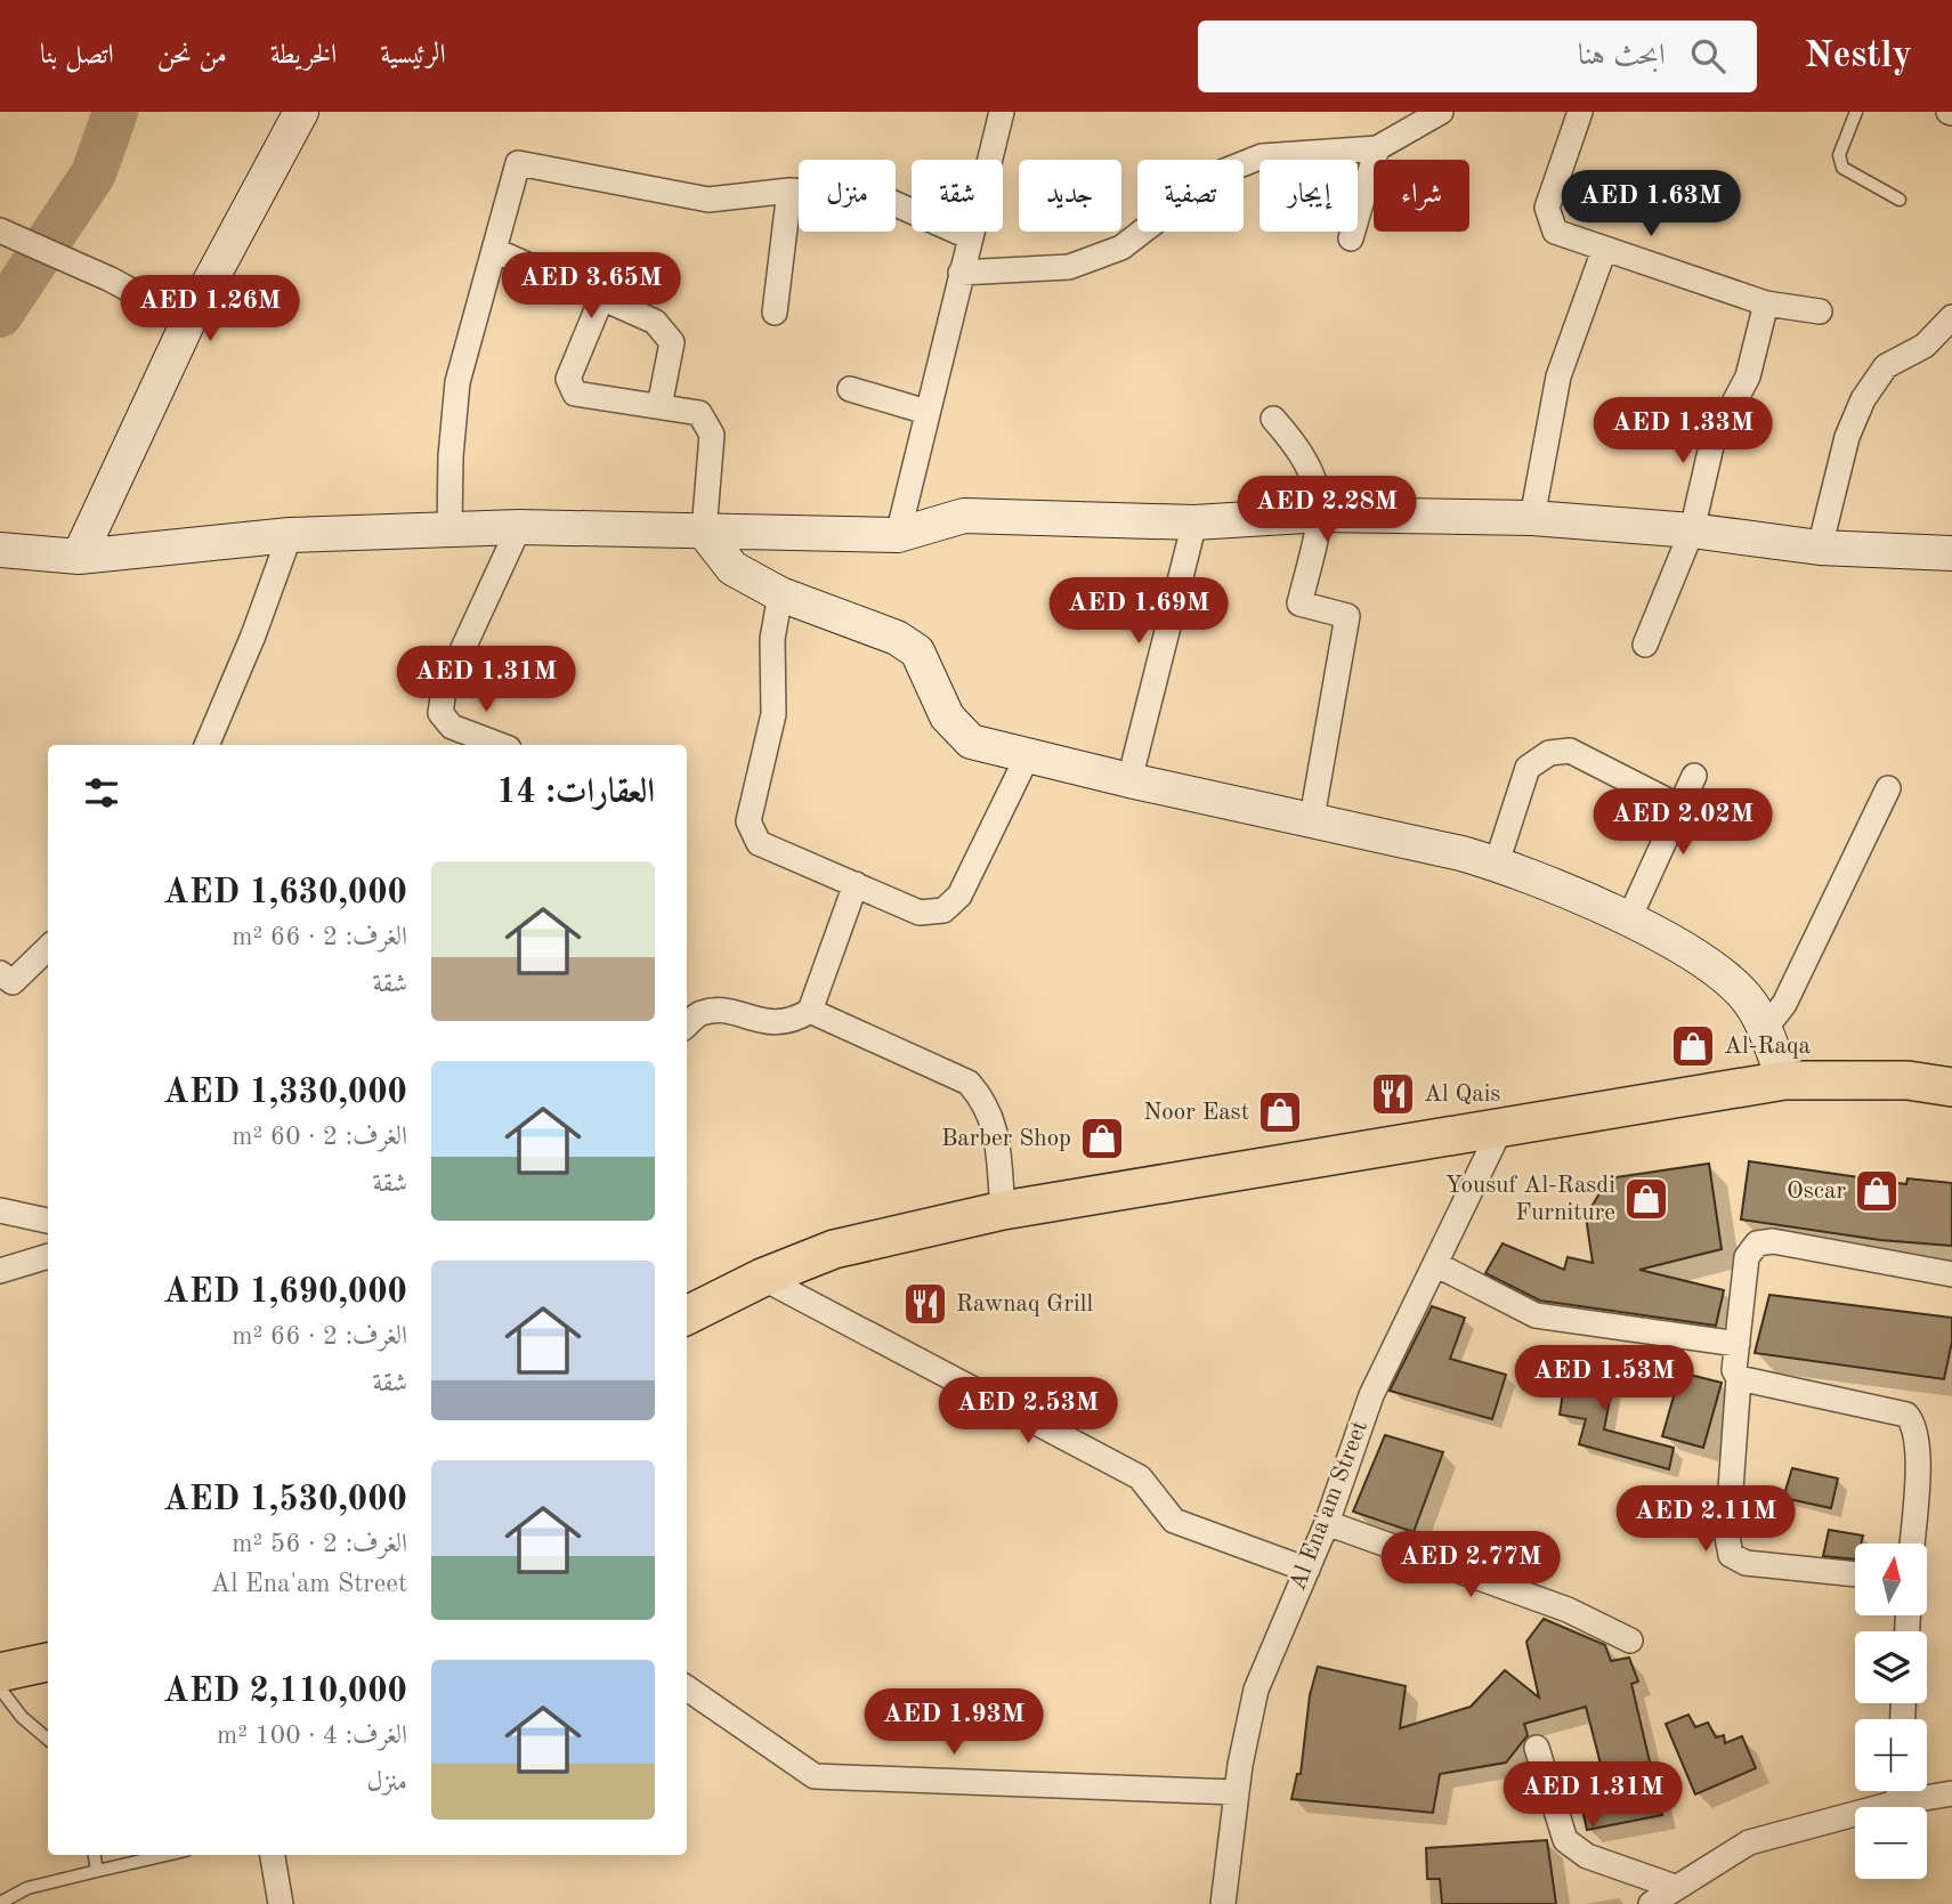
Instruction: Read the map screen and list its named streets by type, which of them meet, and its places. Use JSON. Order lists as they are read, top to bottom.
{
  "streets": {
    "street": ["Al Ena'am Street"]
  },
  "places": {
    "shop": [
      "Al-Raqa",
      "Noor East",
      "Barber Shop",
      "Oscar",
      "Yousuf Al-Rasdi Furniture"
    ],
    "restaurant": ["Al Qais", "Rawnaq Grill"]
  },
  "north": "top",
  "page": {
    "header": "Nestly",
    "search": "ابحث هنا",
    "nav": [
      "الرئيسية",
      "الخريطة",
      "من نحن",
      "اتصل بنا"
    ],
    "chip": [
      "شراء",
      "إيجار",
      "تصفية",
      "جديد",
      "شقة",
      "منزل"
    ],
    "price": [
      "AED 1.63M",
      "AED 3.65M",
      "AED 1.26M",
      "AED 1.33M",
      "AED 2.28M",
      "AED 1.69M",
      "AED 1.31M",
      "AED 2.02M",
      "AED 1.53M",
      "AED 2.53M",
      "AED 2.11M",
      "AED 2.77M",
      "AED 1.93M",
      "AED 1.31M"
    ],
    "heading": "العقارات: 14",
    "list": [
      {
        "name": "AED 1,630,000",
        "note": "الغرف: 2 · 66 m² · شقة"
      },
      {
        "name": "AED 1,330,000",
        "note": "الغرف: 2 · 60 m² · شقة"
      },
      {
        "name": "AED 1,690,000",
        "note": "الغرف: 2 · 66 m² · شقة"
      },
      {
        "name": "AED 1,530,000",
        "note": "الغرف: 2 · 56 m² · Al Ena'am Street"
      },
      {
        "name": "AED 2,110,000",
        "note": "الغرف: 4 · 100 m² · منزل"
      }
    ],
    "map_buttons": ["+", "−"]
  }
}
